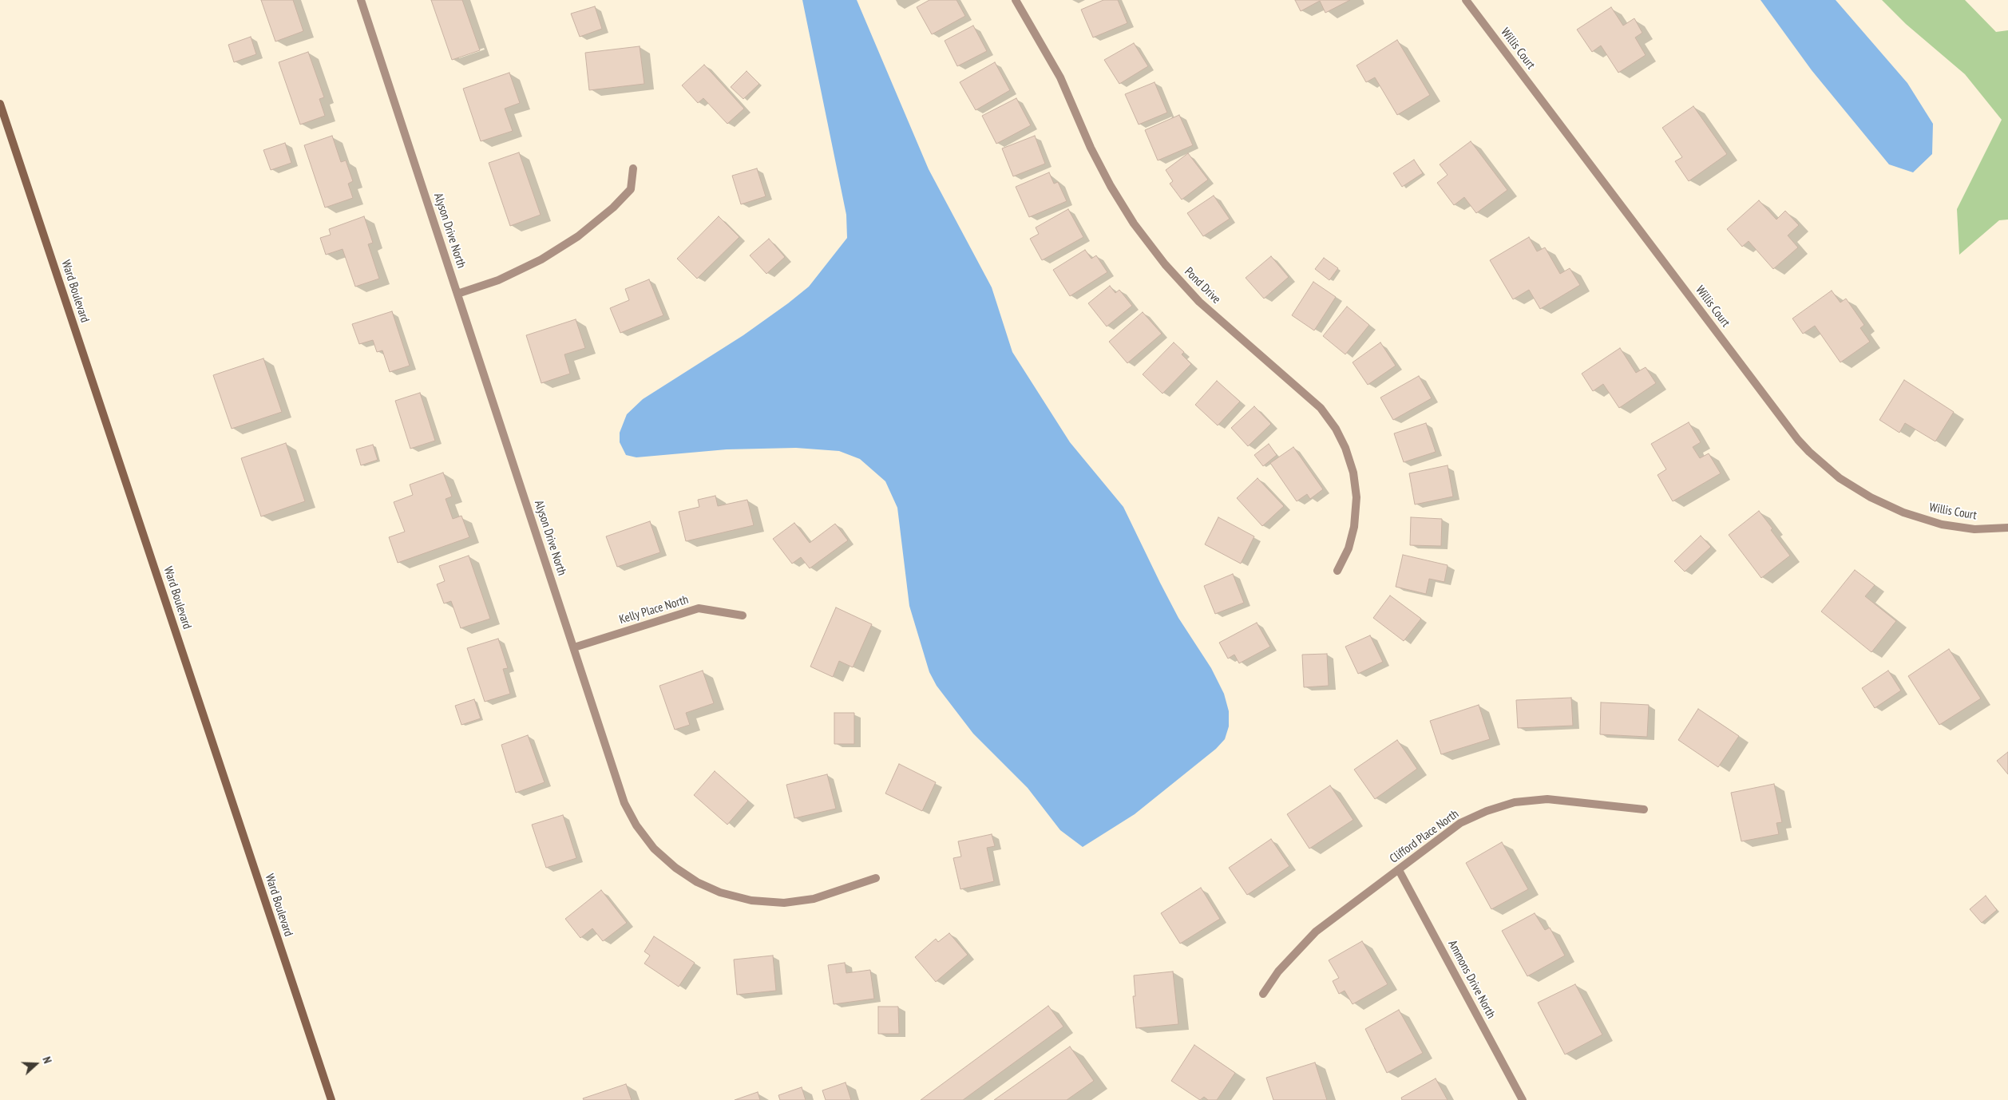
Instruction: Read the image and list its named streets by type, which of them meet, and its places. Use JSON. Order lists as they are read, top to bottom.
{
  "streets": {
    "main road": ["Ward Boulevard"],
    "street": [
      "Willis Court",
      "Alyson Drive North",
      "Pond Drive",
      "Kelly Place North",
      "Clifford Place North",
      "Ammons Drive North"
    ]
  },
  "crossings": [
    ["Alyson Drive North", "Kelly Place North"],
    ["Clifford Place North", "Ammons Drive North"]
  ],
  "north": "right"
}
